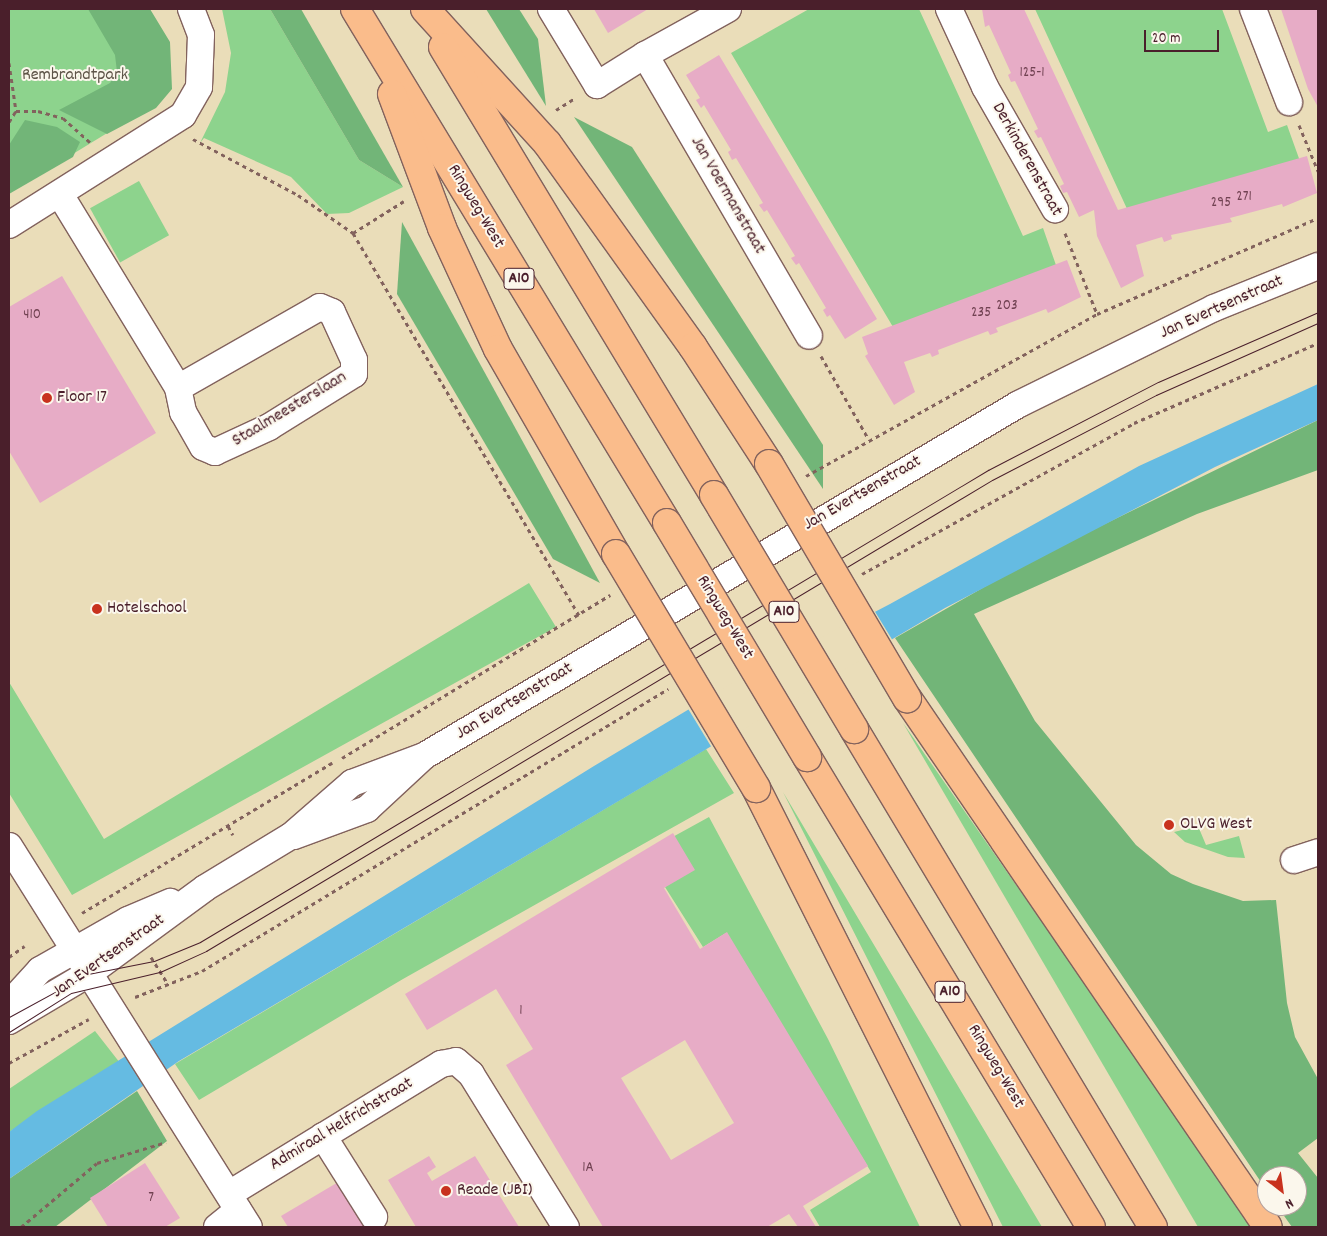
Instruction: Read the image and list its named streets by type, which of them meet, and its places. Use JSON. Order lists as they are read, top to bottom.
{
  "streets": {
    "highway": ["Ringweg-West", "A10"],
    "street": [
      "Derkinderenstraat",
      "Jan Voermanstraat",
      "Jan Evertsenstraat",
      "Staalmeesterslaan",
      "Admiraal Helfrichstraat"
    ]
  },
  "crossings": [
    ["Ringweg-West", "A10"]
  ],
  "parks": ["Rembrandtpark"],
  "places": [
    "Floor 17",
    "Hotelschool",
    "OLVG West",
    "Reade (JBI)"
  ],
  "house_numbers": [
    "125-1",
    "271",
    "295",
    "203",
    "235",
    "410",
    "1",
    "1A",
    "7"
  ],
  "scale_bar": "20 m",
  "north": "bottom right"
}
